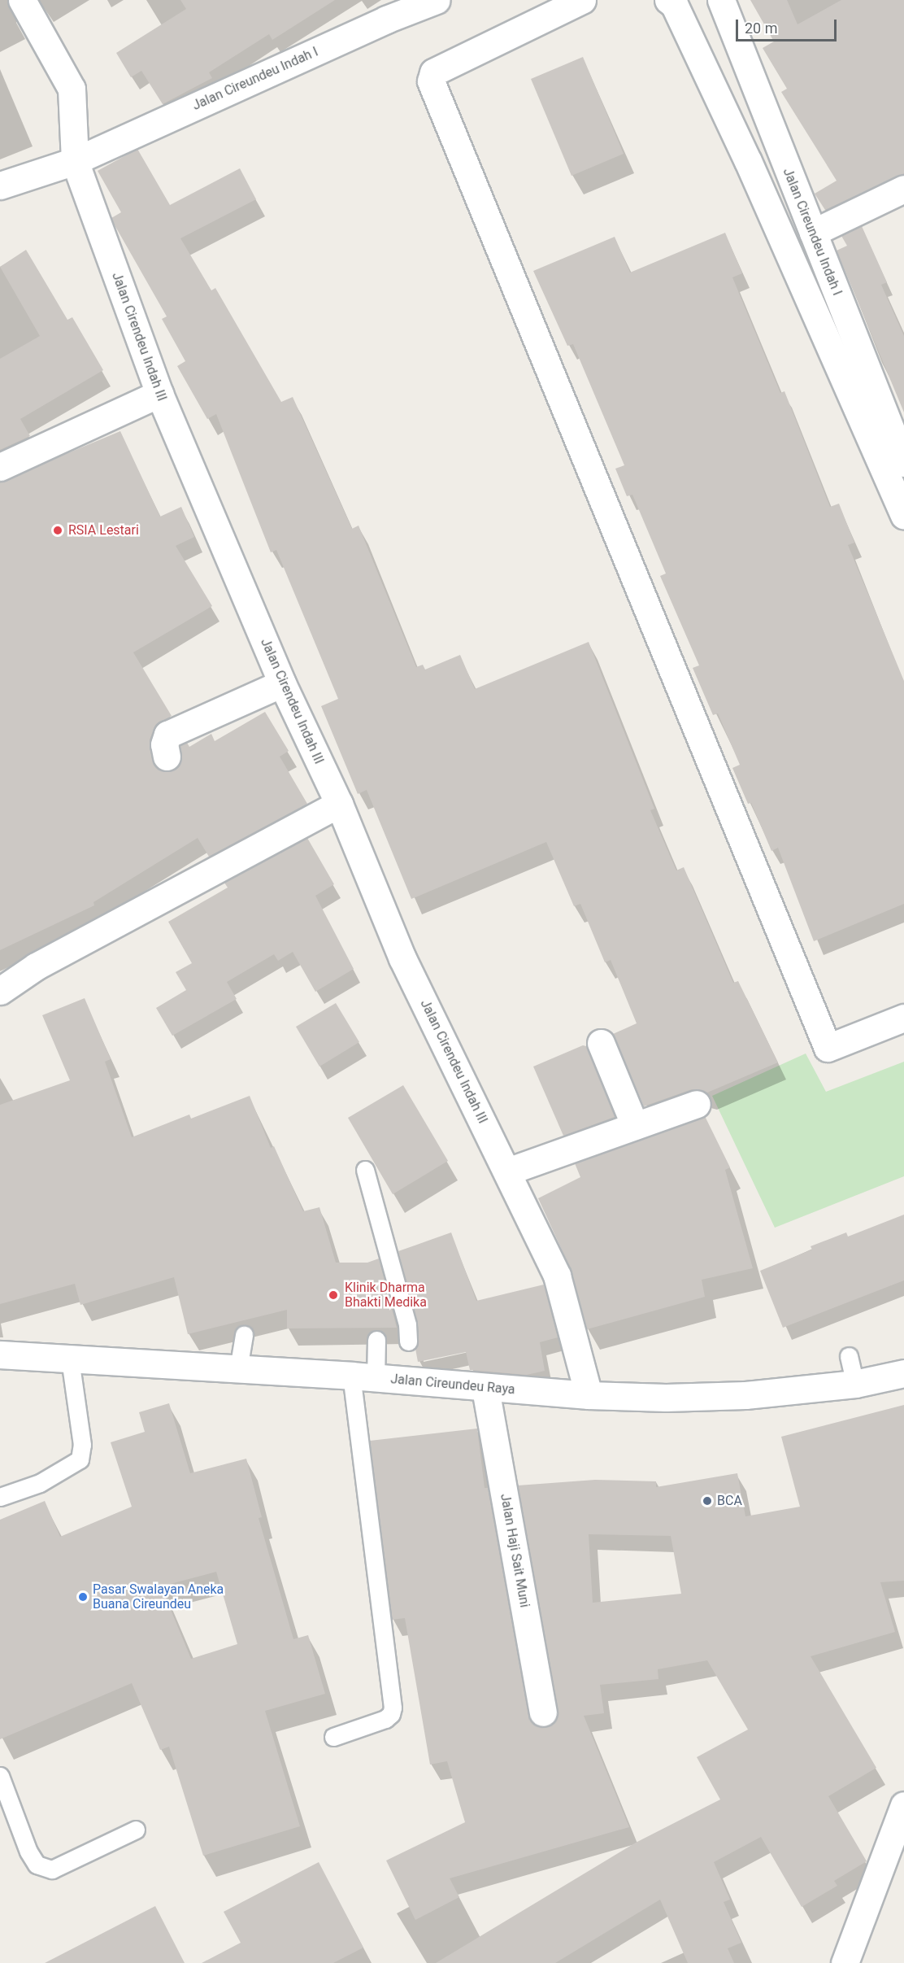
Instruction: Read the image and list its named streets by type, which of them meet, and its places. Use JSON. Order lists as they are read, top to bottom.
{
  "streets": {
    "street": [
      "Jalan Cireundeu Indah I",
      "Jalan Cirendeu Indah III",
      "Jalan Cireundeu Raya",
      "Jalan Haji Sait Muni"
    ]
  },
  "crossings": [
    ["Jalan Cireundeu Indah I", "Jalan Cirendeu Indah III"],
    ["Jalan Cirendeu Indah III", "Jalan Cireundeu Raya"],
    ["Jalan Cireundeu Raya", "Jalan Haji Sait Muni"]
  ],
  "places": [
    "RSIA Lestari",
    "Klinik Dharma Bhakti Medika",
    "BCA",
    "Pasar Swalayan Aneka Buana Cireundeu"
  ],
  "scale_bar": "20 m"
}
